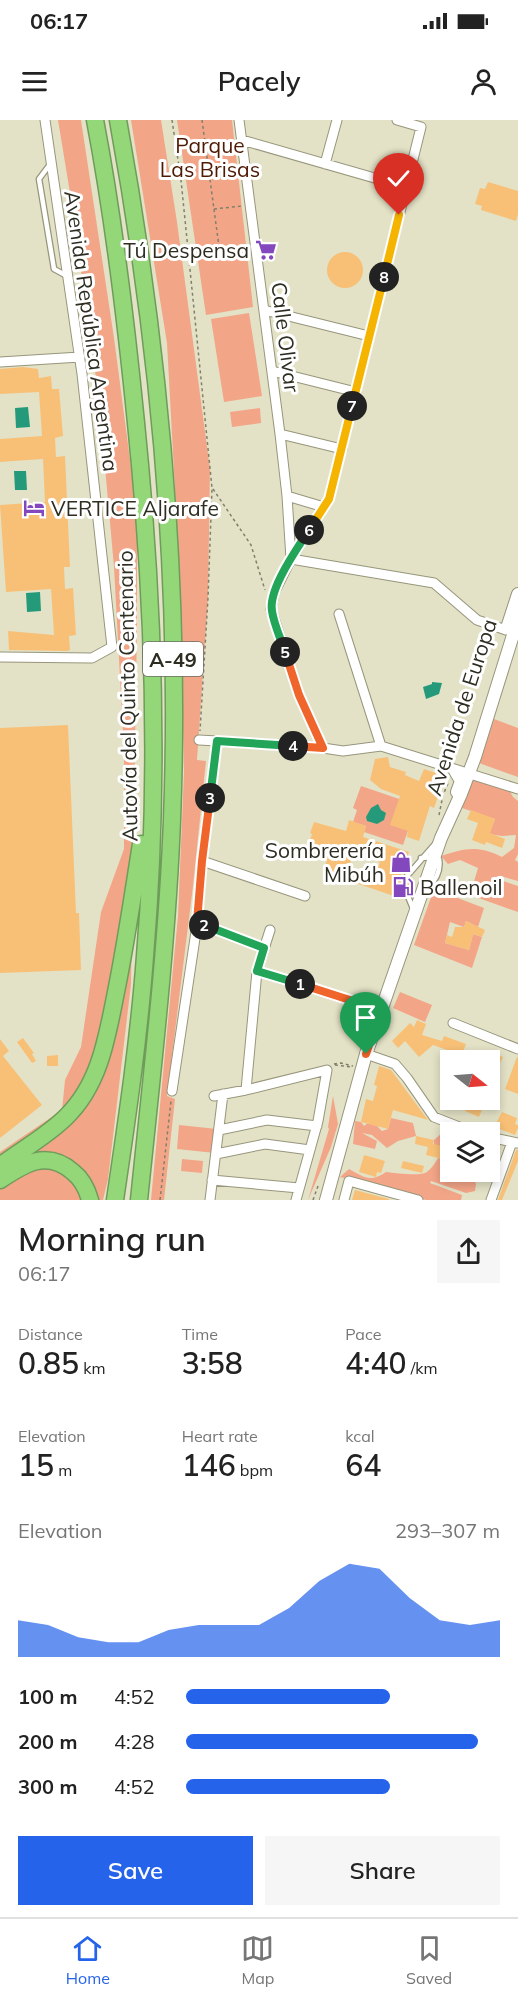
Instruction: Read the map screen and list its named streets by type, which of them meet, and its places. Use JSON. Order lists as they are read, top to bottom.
{
  "streets": {
    "highway": ["A-49", "Autovía del Quinto Centenario"],
    "main road": ["Avenida de Europa"],
    "street": ["Avenida República Argentina", "Calle Olivar"]
  },
  "parks": ["Parque Las Brisas"],
  "places": {
    "supermarket": ["Tú Despensa"],
    "hotel": ["VERTICE Aljarafe"],
    "shop": ["Sombrerería Mibúh"],
    "fuel station": ["Ballenoil"]
  },
  "north": "right",
  "page": {
    "status": "06:17",
    "header": "Pacely",
    "pins": [
      "8",
      "7",
      "6",
      "5",
      "4",
      "3",
      "2",
      "1"
    ],
    "heading": ["Morning run", "06:17"],
    "stats": [
      ["Distance", "0.85 km"],
      ["Time", "3:58"],
      ["Pace", "4:40 /km"],
      ["Elevation", "15 m"],
      ["Heart rate", "146 bpm"],
      ["kcal", "64"]
    ],
    "chart": ["Elevation", "293–307 m"],
    "list": [
      {
        "name": "100 m",
        "note": "4:52"
      },
      {
        "name": "200 m",
        "note": "4:28"
      },
      {
        "name": "300 m",
        "note": "4:52"
      }
    ],
    "buttons": ["Save", "Share"],
    "tabs": ["Home", "Map", "Saved"]
  }
}
